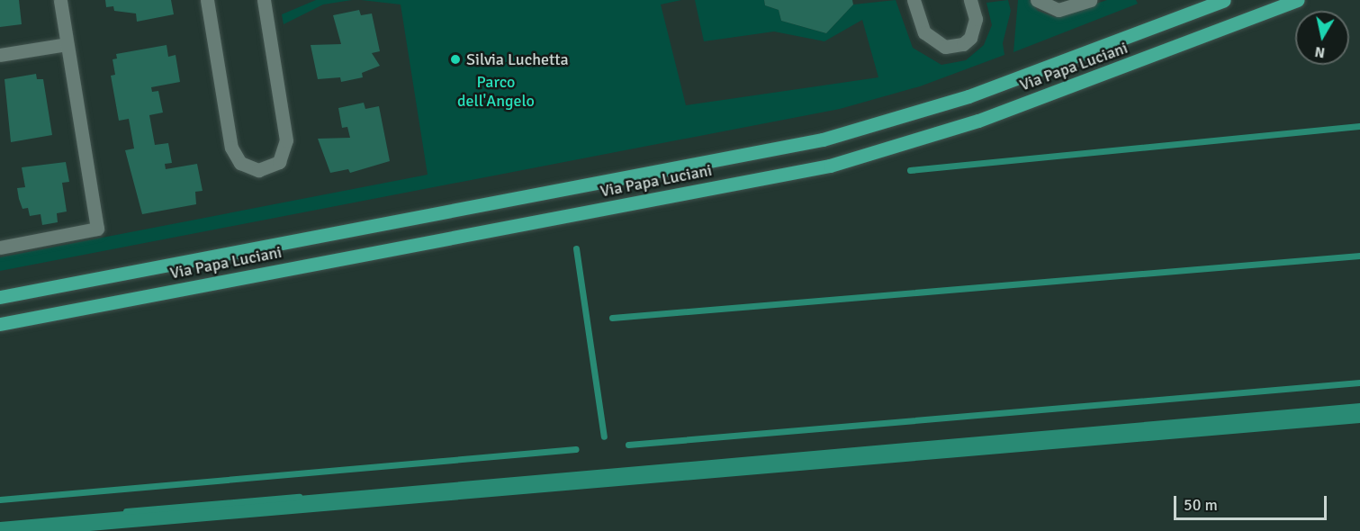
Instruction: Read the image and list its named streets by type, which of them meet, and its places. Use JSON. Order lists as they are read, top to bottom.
{
  "streets": {
    "main road": ["Via Papa Luciani"]
  },
  "parks": ["Parco dell'Angelo"],
  "places": ["Silvia Luchetta"],
  "scale_bar": "50 m",
  "north": "bottom"
}
